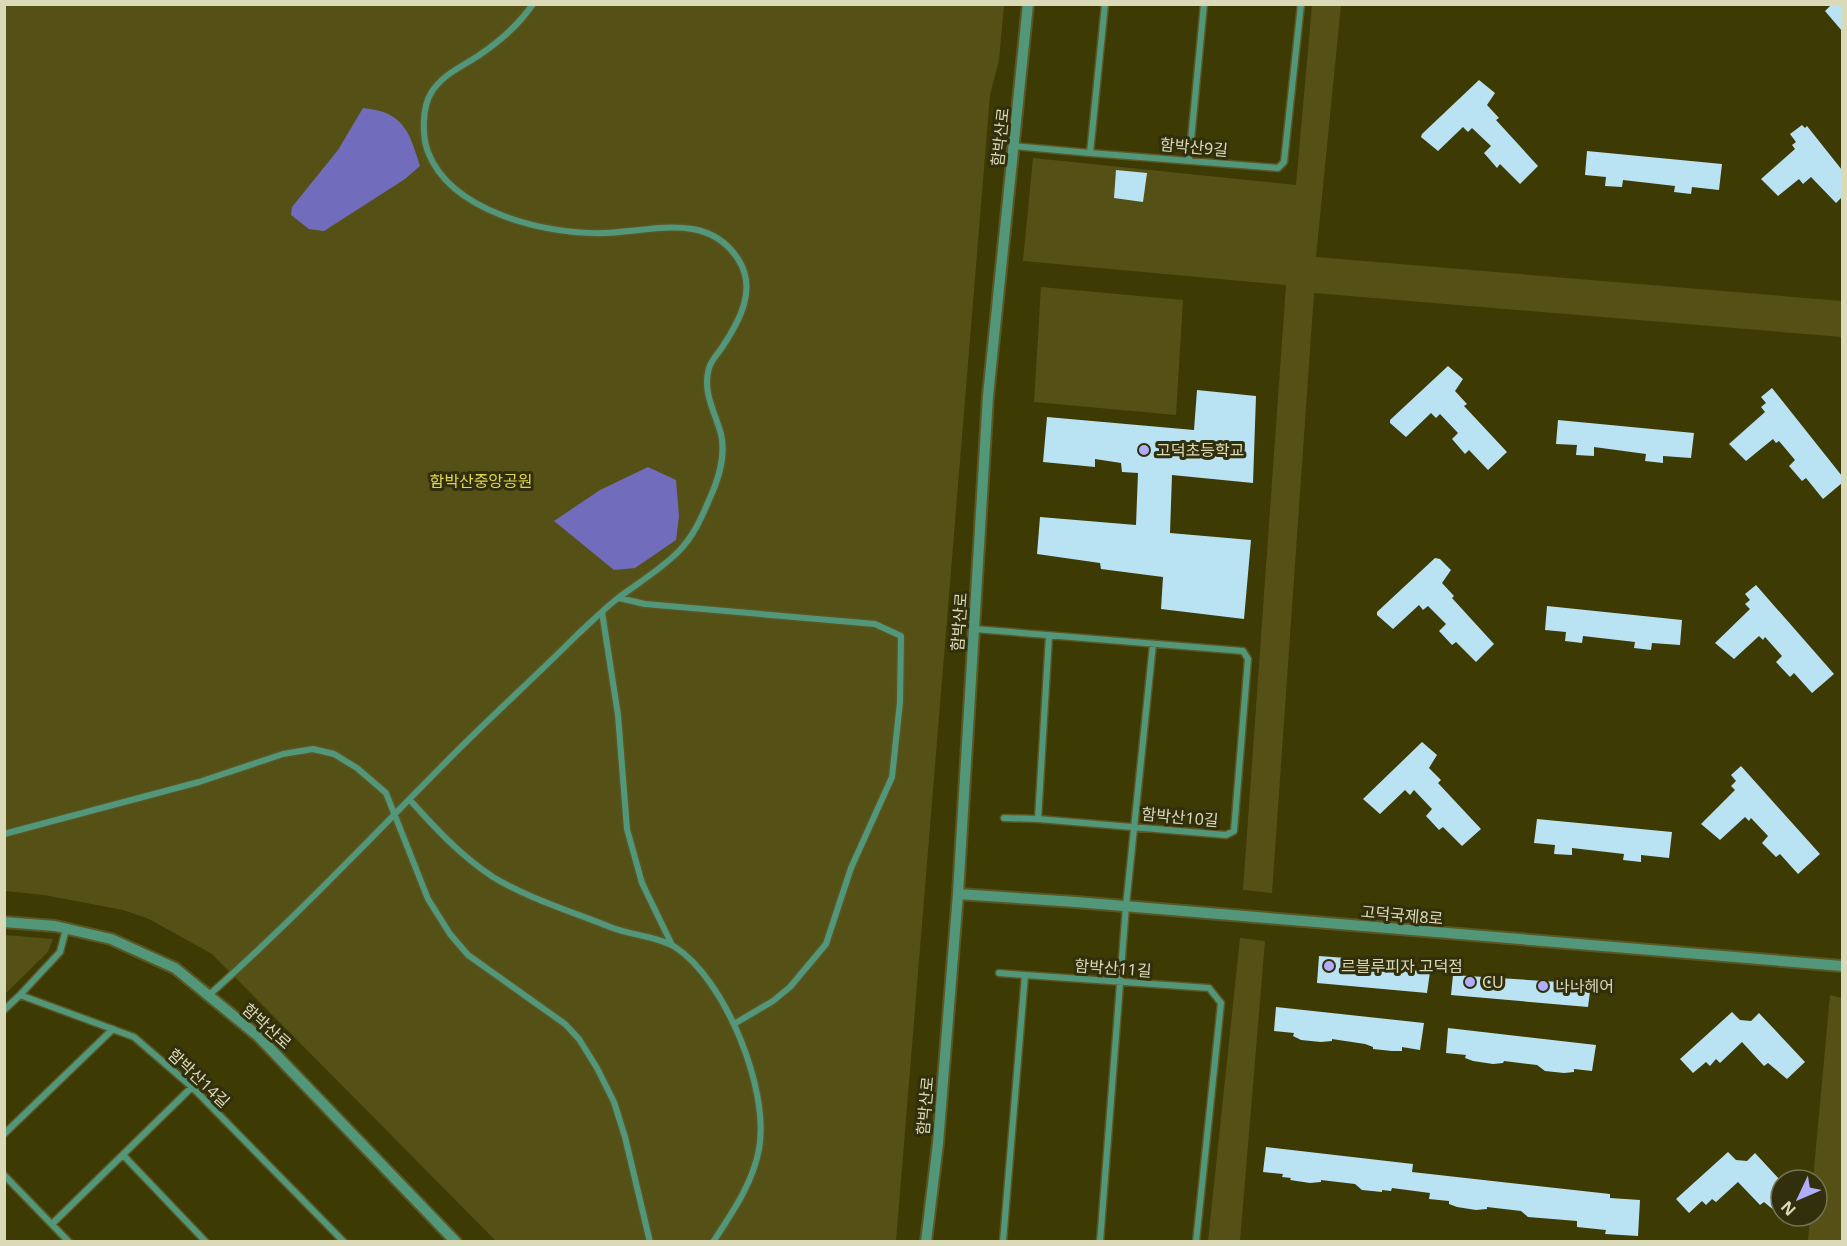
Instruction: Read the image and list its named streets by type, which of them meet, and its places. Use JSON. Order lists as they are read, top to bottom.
{
  "streets": {
    "street": [
      "함박산로",
      "함박산9길",
      "함박산10길",
      "고덕국제8로",
      "함박산11길",
      "함박산14길"
    ]
  },
  "crossings": [
    ["함박산로", "함박산9길"],
    ["함박산로", "함박산10길"],
    ["함박산로", "고덕국제8로"]
  ],
  "parks": ["함박산중앙공원"],
  "places": [
    "고덕초등학교",
    "르블루피자 고덕점",
    "CU",
    "나나헤어"
  ],
  "north": "bottom left"
}
